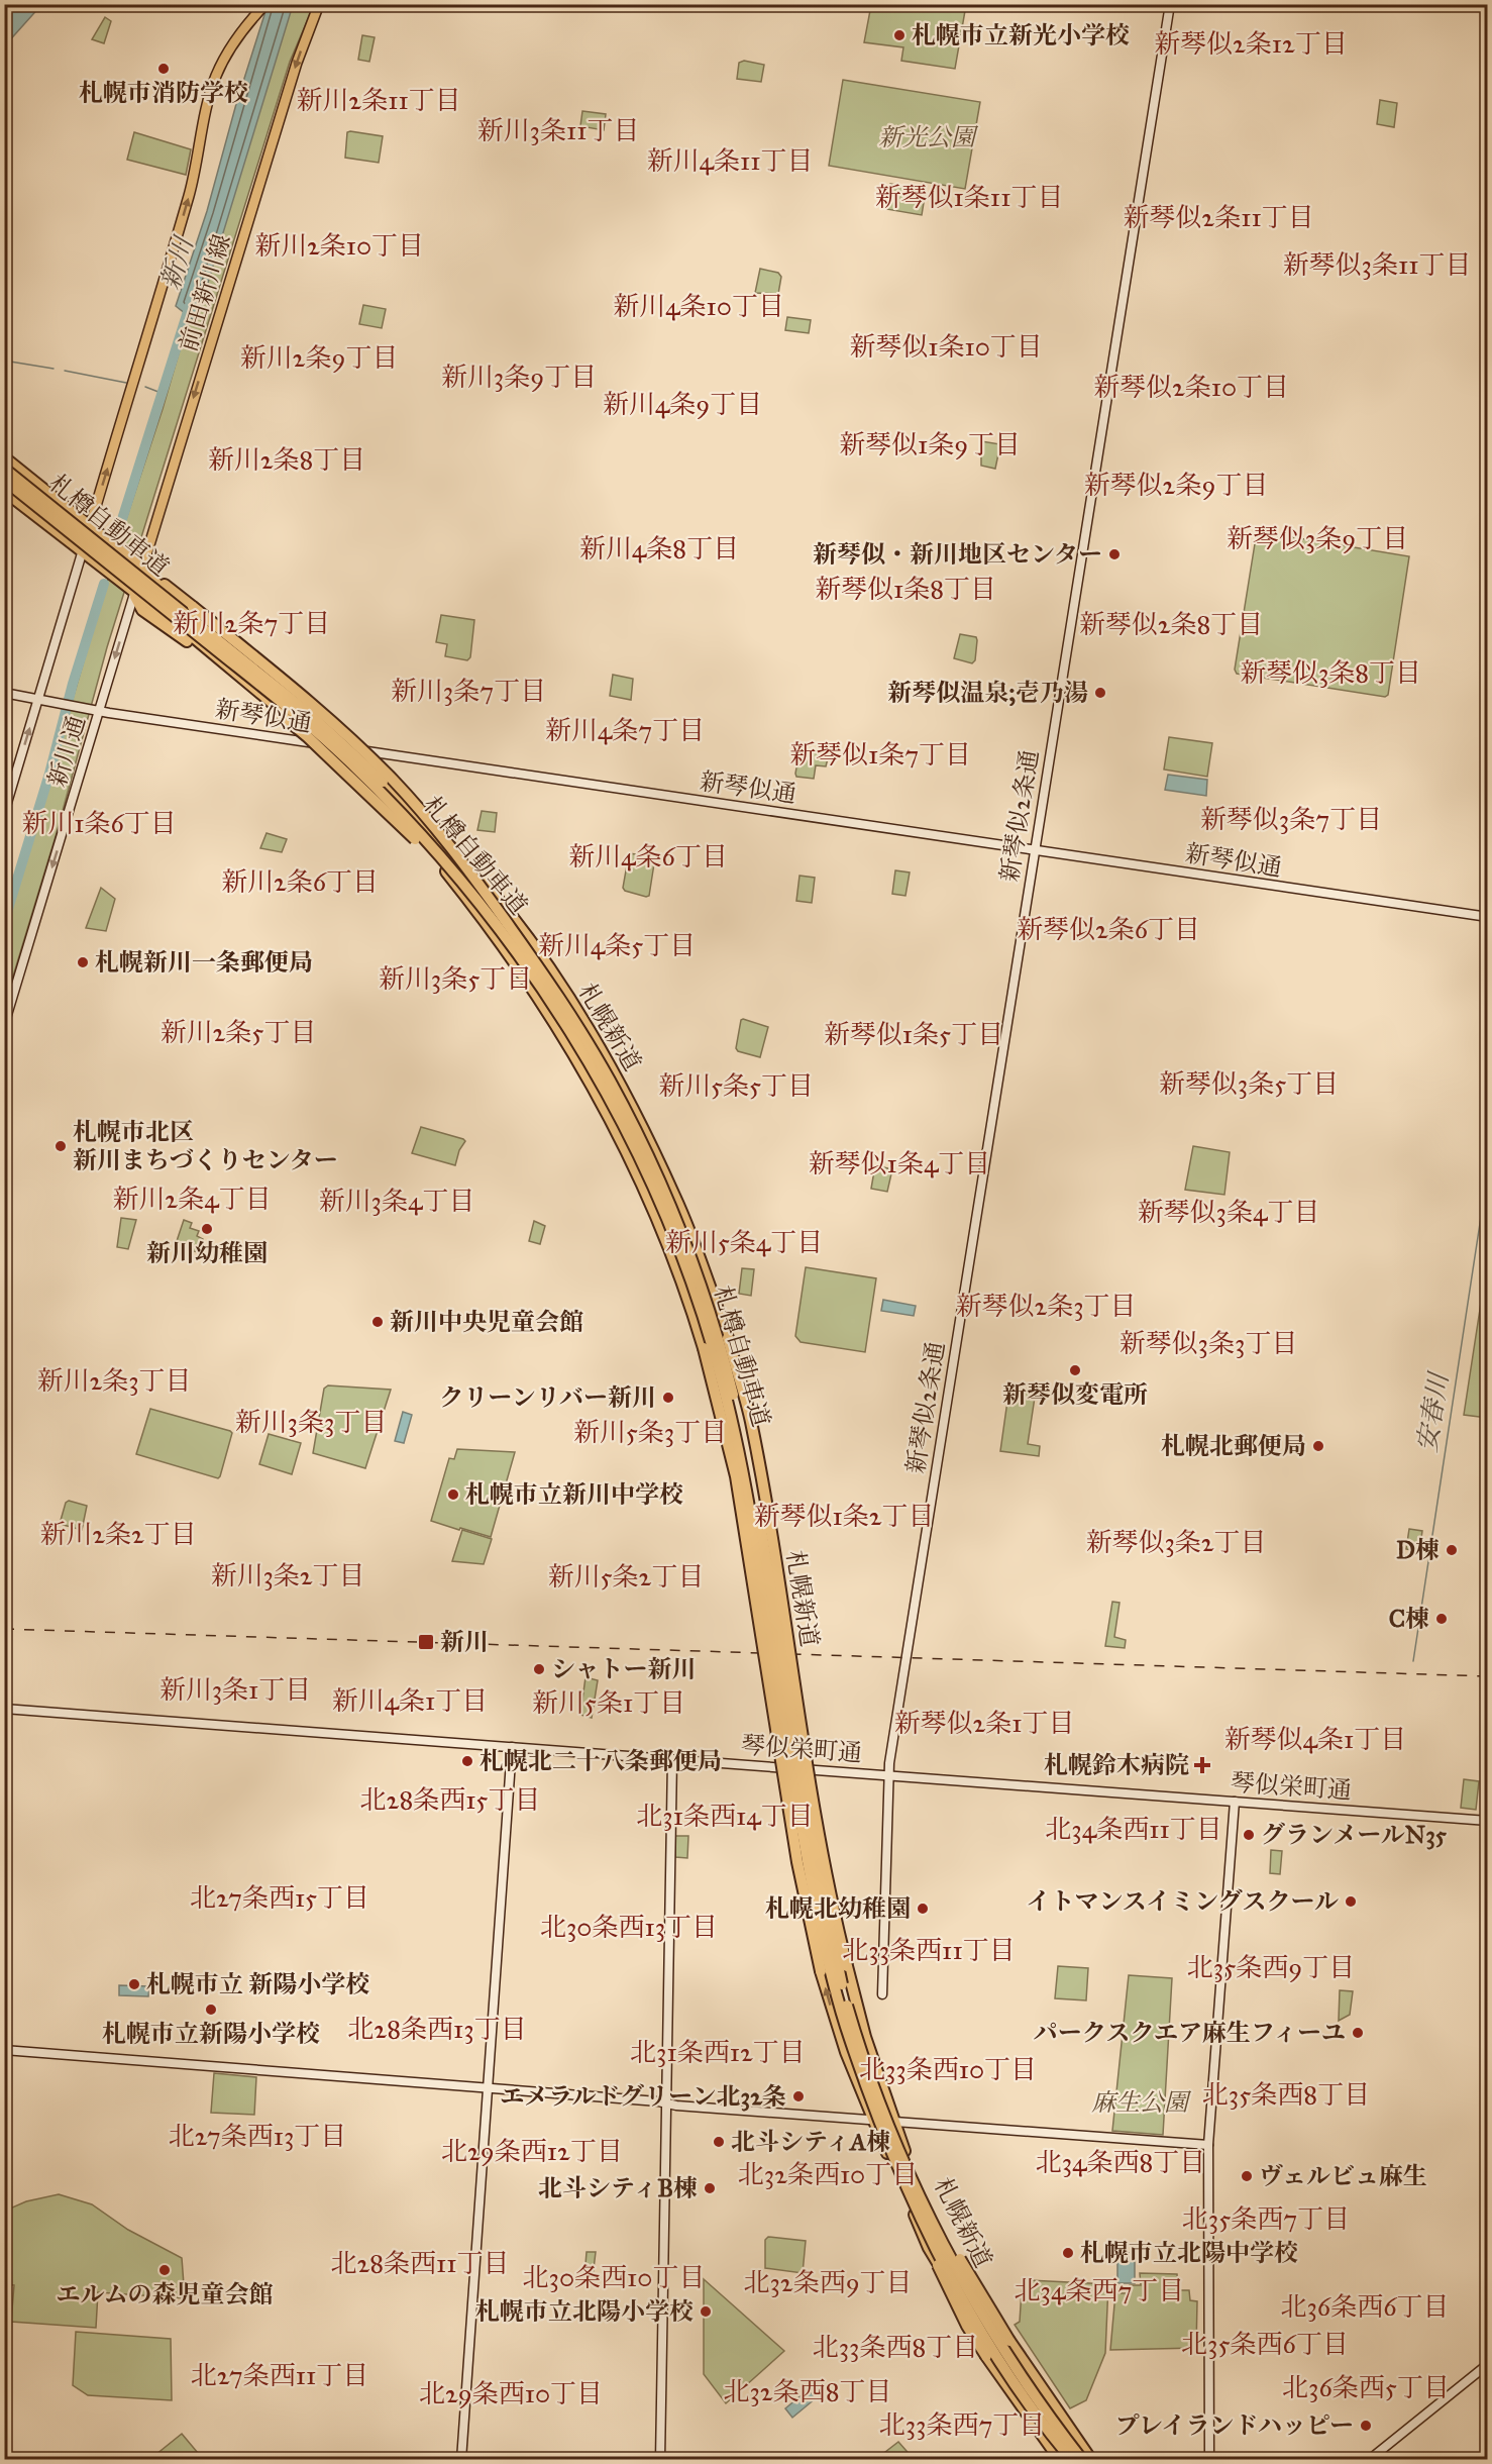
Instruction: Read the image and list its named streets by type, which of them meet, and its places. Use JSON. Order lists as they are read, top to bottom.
{
  "streets": {
    "highway": ["札樽自動車道", "札幌新道"],
    "main road": ["前田新川線"],
    "street": [
      "新琴似通",
      "新川通",
      "新琴似2条通",
      "琴似栄町通"
    ]
  },
  "crossings": [
    ["前田新川線", "新川通"],
    ["前田新川線", "札幌新道"],
    ["札樽自動車道", "札幌新道"],
    ["新琴似通", "新川通"],
    ["新琴似通", "新琴似2条通"],
    ["新琴似通", "札幌新道"],
    ["新川通", "札幌新道"],
    ["新琴似2条通", "琴似栄町通"]
  ],
  "districts": [
    "新琴似2条12丁目",
    "新川2条11丁目",
    "新川3条11丁目",
    "新川4条11丁目",
    "新琴似1条11丁目",
    "新琴似2条11丁目",
    "新川2条10丁目",
    "新琴似3条11丁目",
    "新川4条10丁目",
    "新琴似1条10丁目",
    "新川2条9丁目",
    "新川3条9丁目",
    "新琴似2条10丁目",
    "新川4条9丁目",
    "新琴似1条9丁目",
    "新川2条8丁目",
    "新琴似2条9丁目",
    "新琴似3条9丁目",
    "新川4条8丁目",
    "新琴似1条8丁目",
    "新川2条7丁目",
    "新琴似2条8丁目",
    "新琴似3条8丁目",
    "新川3条7丁目",
    "新川4条7丁目",
    "新琴似1条7丁目",
    "新琴似3条7丁目",
    "新川1条6丁目",
    "新川4条6丁目",
    "新川2条6丁目",
    "新琴似2条6丁目",
    "新川4条5丁目",
    "新川3条5丁目",
    "新川2条5丁目",
    "新琴似1条5丁目",
    "新琴似3条5丁目",
    "新川5条5丁目",
    "新琴似1条4丁目",
    "新川2条4丁目",
    "新川3条4丁目",
    "新琴似3条4丁目",
    "新川5条4丁目",
    "新琴似2条3丁目",
    "新琴似3条3丁目",
    "新川2条3丁目",
    "新川3条3丁目",
    "新川5条3丁目",
    "新琴似1条2丁目",
    "新川2条2丁目",
    "新琴似3条2丁目",
    "新川3条2丁目",
    "新川5条2丁目",
    "新川3条1丁目",
    "新川4条1丁目",
    "新川5条1丁目",
    "新琴似2条1丁目",
    "新琴似4条1丁目",
    "北28条西15丁目",
    "北31条西14丁目",
    "北34条西11丁目",
    "北27条西15丁目",
    "北30条西13丁目",
    "北33条西11丁目",
    "北35条西9丁目",
    "北28条西13丁目",
    "北31条西12丁目",
    "北33条西10丁目",
    "北35条西8丁目",
    "北27条西13丁目",
    "北29条西12丁目",
    "北34条西8丁目",
    "北32条西10丁目",
    "北35条西7丁目",
    "北28条西11丁目",
    "北30条西10丁目",
    "北32条西9丁目",
    "北34条西7丁目",
    "北36条西6丁目",
    "北35条西6丁目",
    "北33条西8丁目",
    "北27条西11丁目",
    "北36条西5丁目",
    "北32条西8丁目",
    "北29条西10丁目",
    "北33条西7丁目"
  ],
  "water": ["新川", "安春川"],
  "parks": ["新光公園", "麻生公園"],
  "places": {
    "other": [
      "札幌市立新光小学校",
      "札幌市消防学校",
      "新琴似・新川地区センター",
      "新琴似温泉;壱乃湯",
      "札幌新川一条郵便局",
      "札幌市北区 新川まちづくりセンター",
      "新川幼稚園",
      "新川中央児童会館",
      "新琴似変電所",
      "クリーンリバー新川",
      "札幌北郵便局",
      "札幌市立新川中学校",
      "D棟",
      "C棟",
      "シャトー新川",
      "札幌北二十八条郵便局",
      "グランメールN35",
      "イトマンスイミングスクール",
      "札幌北幼稚園",
      "札幌市立 新陽小学校",
      "札幌市立新陽小学校",
      "パークスクエア麻生フィーユ",
      "エメラルドグリーン北32条",
      "北斗シティA棟",
      "ヴェルビュ麻生",
      "北斗シティB棟",
      "札幌市立北陽中学校",
      "エルムの森児童会館",
      "札幌市立北陽小学校",
      "プレイランドハッピー"
    ],
    "transit": ["新川"],
    "health": ["札幌鈴木病院"]
  }
}
